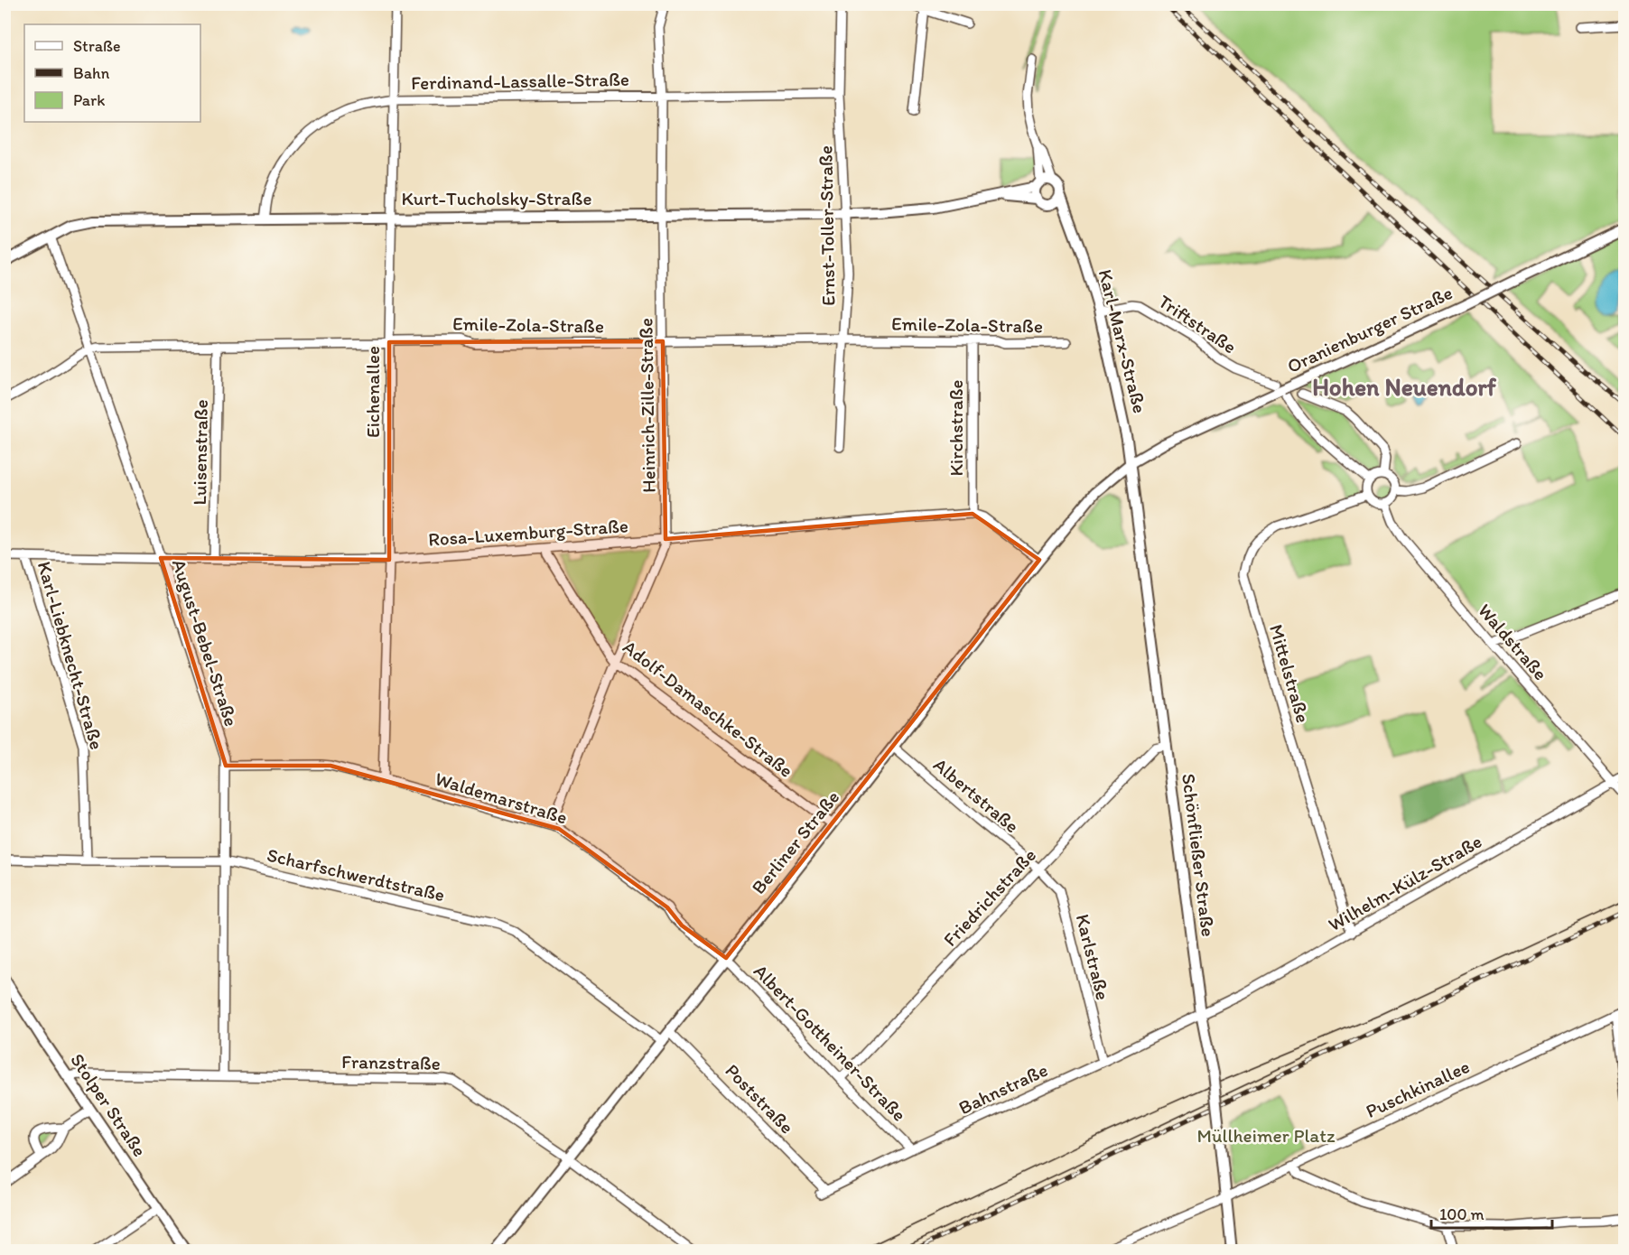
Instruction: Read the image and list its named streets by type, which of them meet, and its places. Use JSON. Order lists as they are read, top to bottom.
{
  "streets": {
    "main road": [
      "Kurt-Tucholsky-Straße",
      "Oranienburger Straße",
      "Karl-Marx-Straße",
      "Berliner Straße",
      "Schönfließer Straße",
      "Stolper Straße"
    ],
    "street": [
      "Ferdinand-Lassalle-Straße",
      "Ernst-Toller-Straße",
      "Triftstraße",
      "Emile-Zola-Straße",
      "Eichenallee",
      "Heinrich-Zille-Straße",
      "Kirchstraße",
      "Luisenstraße",
      "Rosa-Luxemburg-Straße",
      "Waldstraße",
      "August-Bebel-Straße",
      "Karl-Liebknecht-Straße",
      "Mittelstraße",
      "Adolf-Damaschke-Straße",
      "Albertstraße",
      "Waldemarstraße",
      "Scharfschwerdtstraße",
      "Wilhelm-Külz-Straße",
      "Friedrichstraße",
      "Karlstraße",
      "Albert-Gottheiner-Straße",
      "Franzstraße",
      "Bahnstraße",
      "Puschkinallee",
      "Poststraße"
    ]
  },
  "crossings": [
    ["Ferdinand-Lassalle-Straße", "Kurt-Tucholsky-Straße"],
    ["Ferdinand-Lassalle-Straße", "Ernst-Toller-Straße"],
    ["Ferdinand-Lassalle-Straße", "Eichenallee"],
    ["Ferdinand-Lassalle-Straße", "Heinrich-Zille-Straße"],
    ["Kurt-Tucholsky-Straße", "Ernst-Toller-Straße"],
    ["Kurt-Tucholsky-Straße", "Karl-Marx-Straße"],
    ["Kurt-Tucholsky-Straße", "Eichenallee"],
    ["Kurt-Tucholsky-Straße", "Heinrich-Zille-Straße"],
    ["Kurt-Tucholsky-Straße", "August-Bebel-Straße"],
    ["Ernst-Toller-Straße", "Emile-Zola-Straße"],
    ["Triftstraße", "Oranienburger Straße"],
    ["Triftstraße", "Karl-Marx-Straße"],
    ["Emile-Zola-Straße", "Eichenallee"],
    ["Emile-Zola-Straße", "Heinrich-Zille-Straße"],
    ["Emile-Zola-Straße", "Kirchstraße"],
    ["Emile-Zola-Straße", "Luisenstraße"],
    ["Emile-Zola-Straße", "August-Bebel-Straße"],
    ["Oranienburger Straße", "Karl-Marx-Straße"],
    ["Oranienburger Straße", "Berliner Straße"],
    ["Oranienburger Straße", "Schönfließer Straße"],
    ["Karl-Marx-Straße", "Berliner Straße"],
    ["Karl-Marx-Straße", "Schönfließer Straße"],
    ["Eichenallee", "Rosa-Luxemburg-Straße"],
    ["Eichenallee", "Waldemarstraße"],
    ["Heinrich-Zille-Straße", "Rosa-Luxemburg-Straße"],
    ["Heinrich-Zille-Straße", "Adolf-Damaschke-Straße"],
    ["Heinrich-Zille-Straße", "Waldemarstraße"],
    ["Kirchstraße", "Rosa-Luxemburg-Straße"],
    ["Luisenstraße", "Rosa-Luxemburg-Straße"],
    ["Rosa-Luxemburg-Straße", "August-Bebel-Straße"],
    ["Rosa-Luxemburg-Straße", "Karl-Liebknecht-Straße"],
    ["Rosa-Luxemburg-Straße", "Adolf-Damaschke-Straße"],
    ["Waldstraße", "Mittelstraße"],
    ["Waldstraße", "Wilhelm-Külz-Straße"],
    ["August-Bebel-Straße", "Waldemarstraße"],
    ["August-Bebel-Straße", "Scharfschwerdtstraße"],
    ["August-Bebel-Straße", "Franzstraße"],
    ["Karl-Liebknecht-Straße", "Scharfschwerdtstraße"],
    ["Mittelstraße", "Wilhelm-Külz-Straße"],
    ["Adolf-Damaschke-Straße", "Berliner Straße"],
    ["Albertstraße", "Berliner Straße"],
    ["Albertstraße", "Friedrichstraße"],
    ["Albertstraße", "Karlstraße"],
    ["Waldemarstraße", "Berliner Straße"],
    ["Waldemarstraße", "Albert-Gottheiner-Straße"],
    ["Berliner Straße", "Schönfließer Straße"],
    ["Berliner Straße", "Scharfschwerdtstraße"],
    ["Berliner Straße", "Albert-Gottheiner-Straße"],
    ["Berliner Straße", "Franzstraße"],
    ["Berliner Straße", "Poststraße"],
    ["Schönfließer Straße", "Wilhelm-Külz-Straße"],
    ["Schönfließer Straße", "Friedrichstraße"],
    ["Schönfließer Straße", "Bahnstraße"],
    ["Schönfließer Straße", "Puschkinallee"],
    ["Wilhelm-Külz-Straße", "Bahnstraße"],
    ["Friedrichstraße", "Karlstraße"],
    ["Friedrichstraße", "Albert-Gottheiner-Straße"],
    ["Karlstraße", "Bahnstraße"],
    ["Albert-Gottheiner-Straße", "Bahnstraße"],
    ["Franzstraße", "Stolper Straße"],
    ["Bahnstraße", "Poststraße"]
  ],
  "districts": ["Hohen Neuendorf"],
  "parks": ["Müllheimer Platz"],
  "legend": ["Straße", "Bahn", "Park"],
  "scale_bar": "100 m"
}
